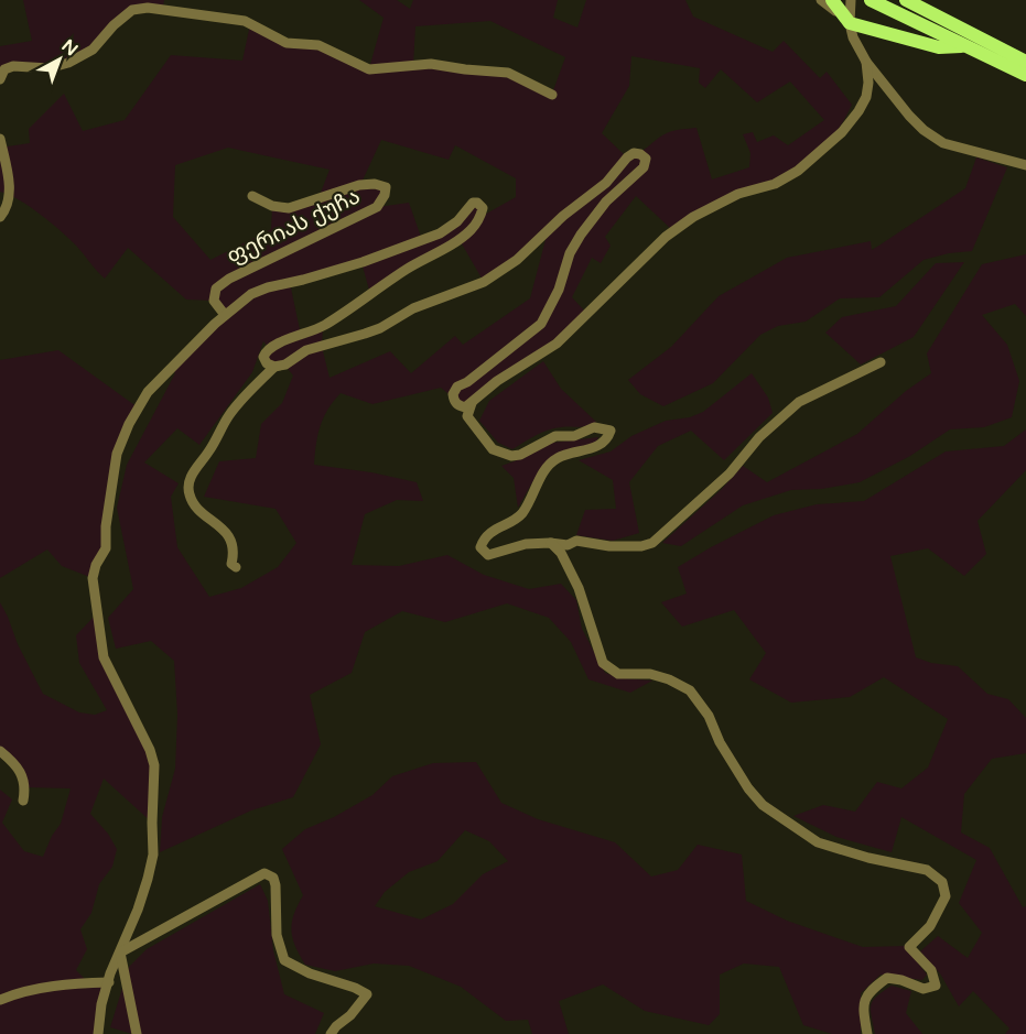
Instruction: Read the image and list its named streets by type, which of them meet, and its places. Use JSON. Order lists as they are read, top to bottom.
{
  "streets": {
    "street": ["ფერიას ქუჩა"]
  },
  "north": "top right"
}
